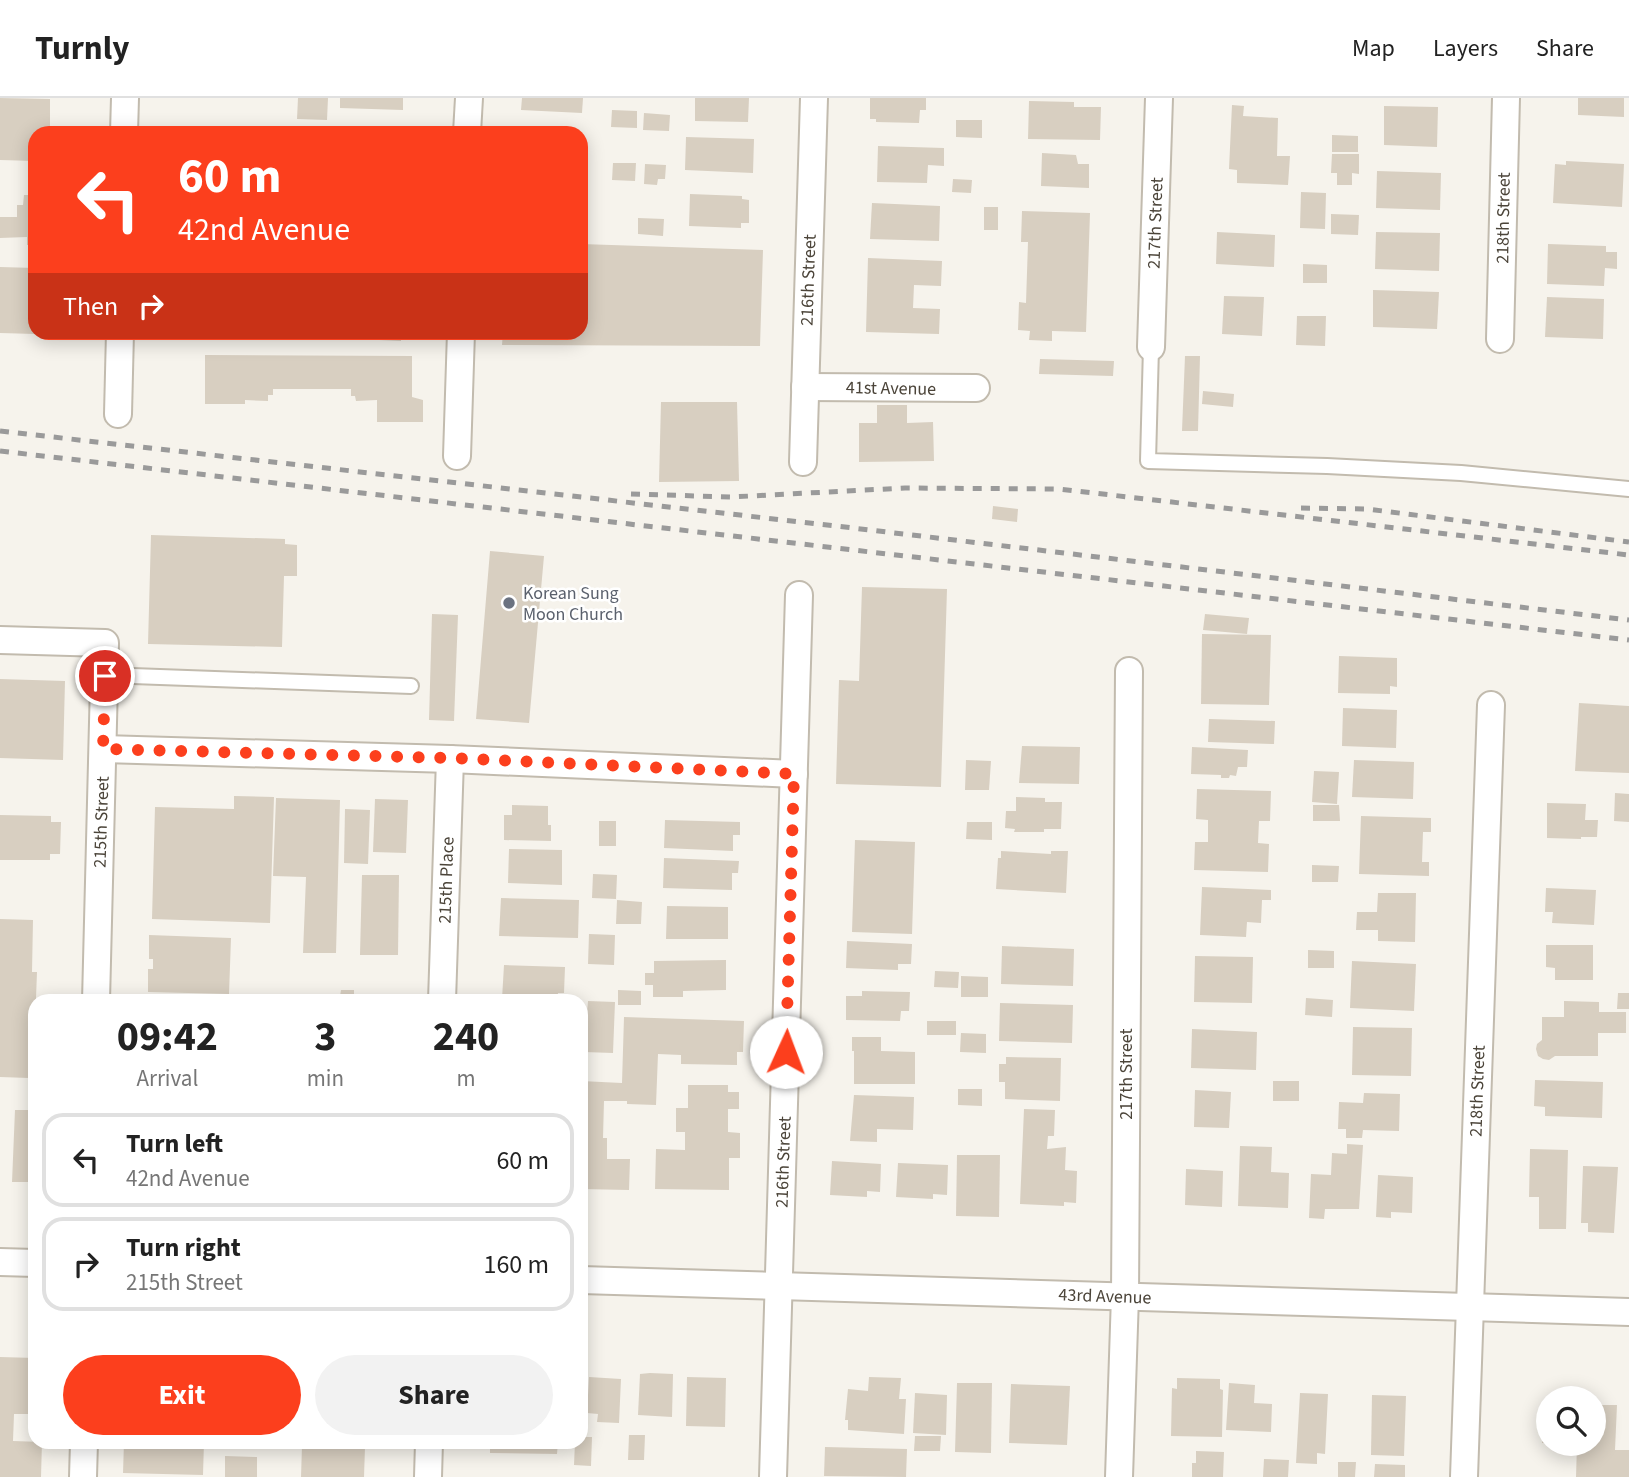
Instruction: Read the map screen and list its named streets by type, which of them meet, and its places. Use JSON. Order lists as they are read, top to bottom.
{
  "streets": {
    "street": [
      "218th Street",
      "217th Street",
      "216th Street",
      "41st Avenue",
      "215th Street",
      "215th Place",
      "43rd Avenue"
    ]
  },
  "crossings": [
    ["218th Street", "43rd Avenue"],
    ["217th Street", "43rd Avenue"],
    ["216th Street", "41st Avenue"],
    ["216th Street", "43rd Avenue"]
  ],
  "places": ["Korean Sung Moon Church"],
  "page": {
    "header": "Turnly",
    "nav": ["Map", "Layers", "Share"],
    "turn": ["60 m", "42nd Avenue"],
    "then": "Then",
    "eta": [
      "09:42",
      "Arrival",
      "3",
      "min",
      "240",
      "m"
    ],
    "list": [
      {
        "name": "Turn left",
        "note": "42nd Avenue",
        "value": "60 m"
      },
      {
        "name": "Turn right",
        "note": "215th Street",
        "value": "160 m"
      }
    ],
    "buttons": ["Exit", "Share"]
  }
}
